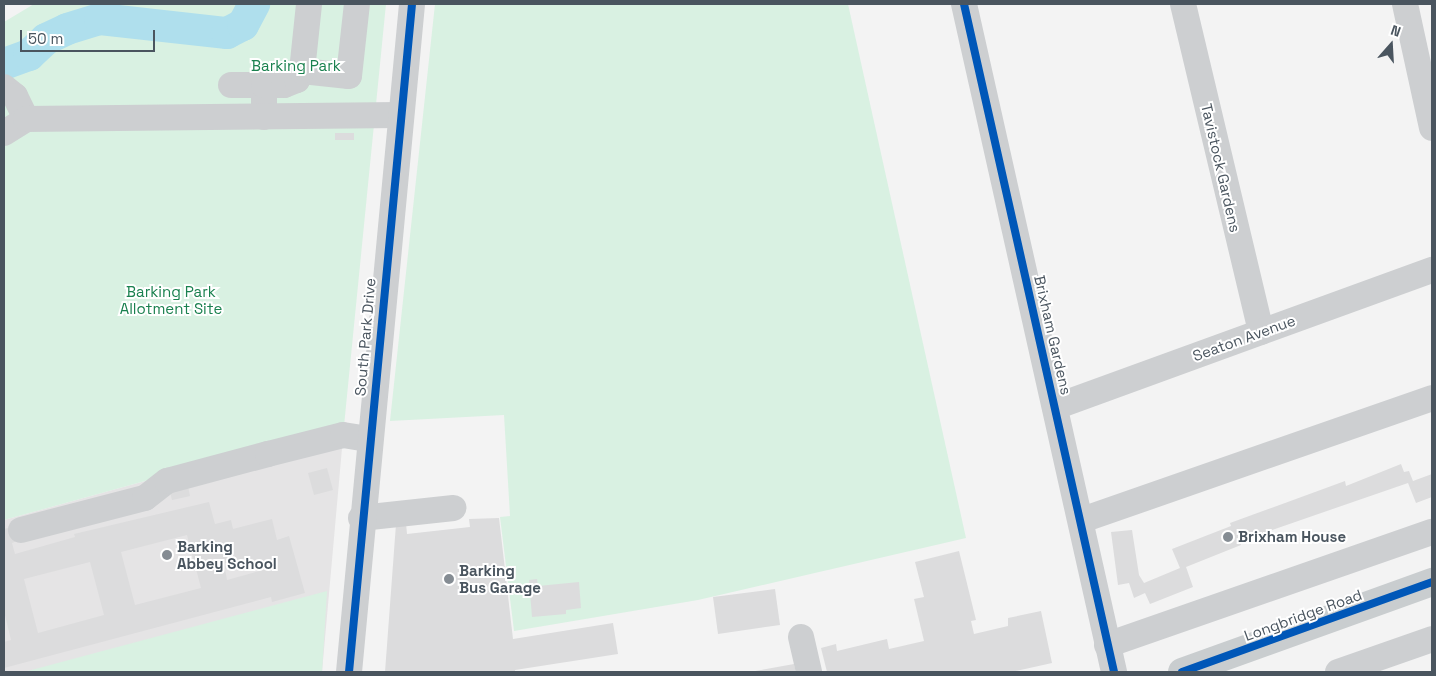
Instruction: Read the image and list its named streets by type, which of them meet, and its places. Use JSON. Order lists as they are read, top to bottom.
{
  "streets": {
    "main road": ["Longbridge Road"],
    "street": [
      "Tavistock Gardens",
      "Brixham Gardens",
      "South Park Drive",
      "Seaton Avenue"
    ]
  },
  "crossings": [
    ["Tavistock Gardens", "Seaton Avenue"],
    ["Brixham Gardens", "Seaton Avenue"]
  ],
  "parks": ["Barking Park", "Barking Park Allotment Site"],
  "places": ["Brixham House", "Barking Abbey School", "Barking Bus Garage"],
  "scale_bar": "50 m",
  "north": "top"
}
